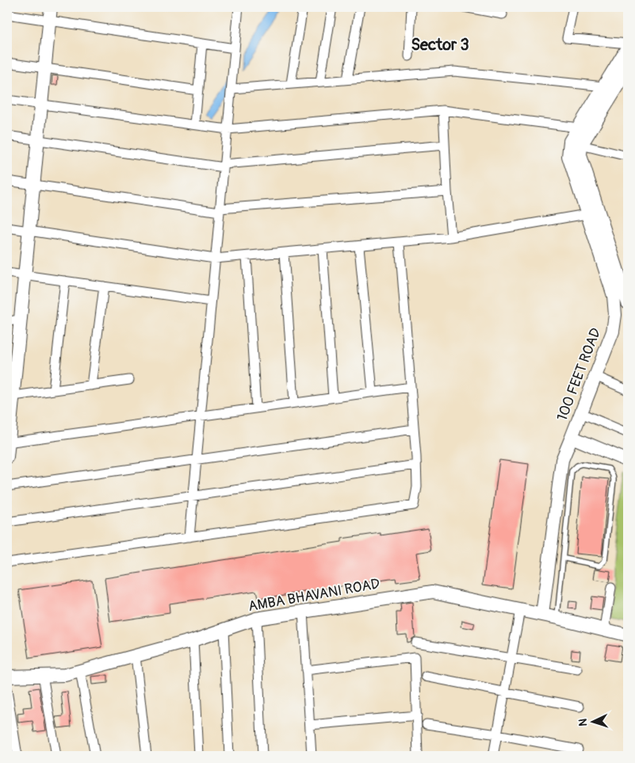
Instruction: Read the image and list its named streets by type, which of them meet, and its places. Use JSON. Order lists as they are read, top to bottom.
{
  "streets": {
    "street": ["100 FEET ROAD", "AMBA BHAVANI ROAD"]
  },
  "districts": ["Sector 3"],
  "north": "left"
}
